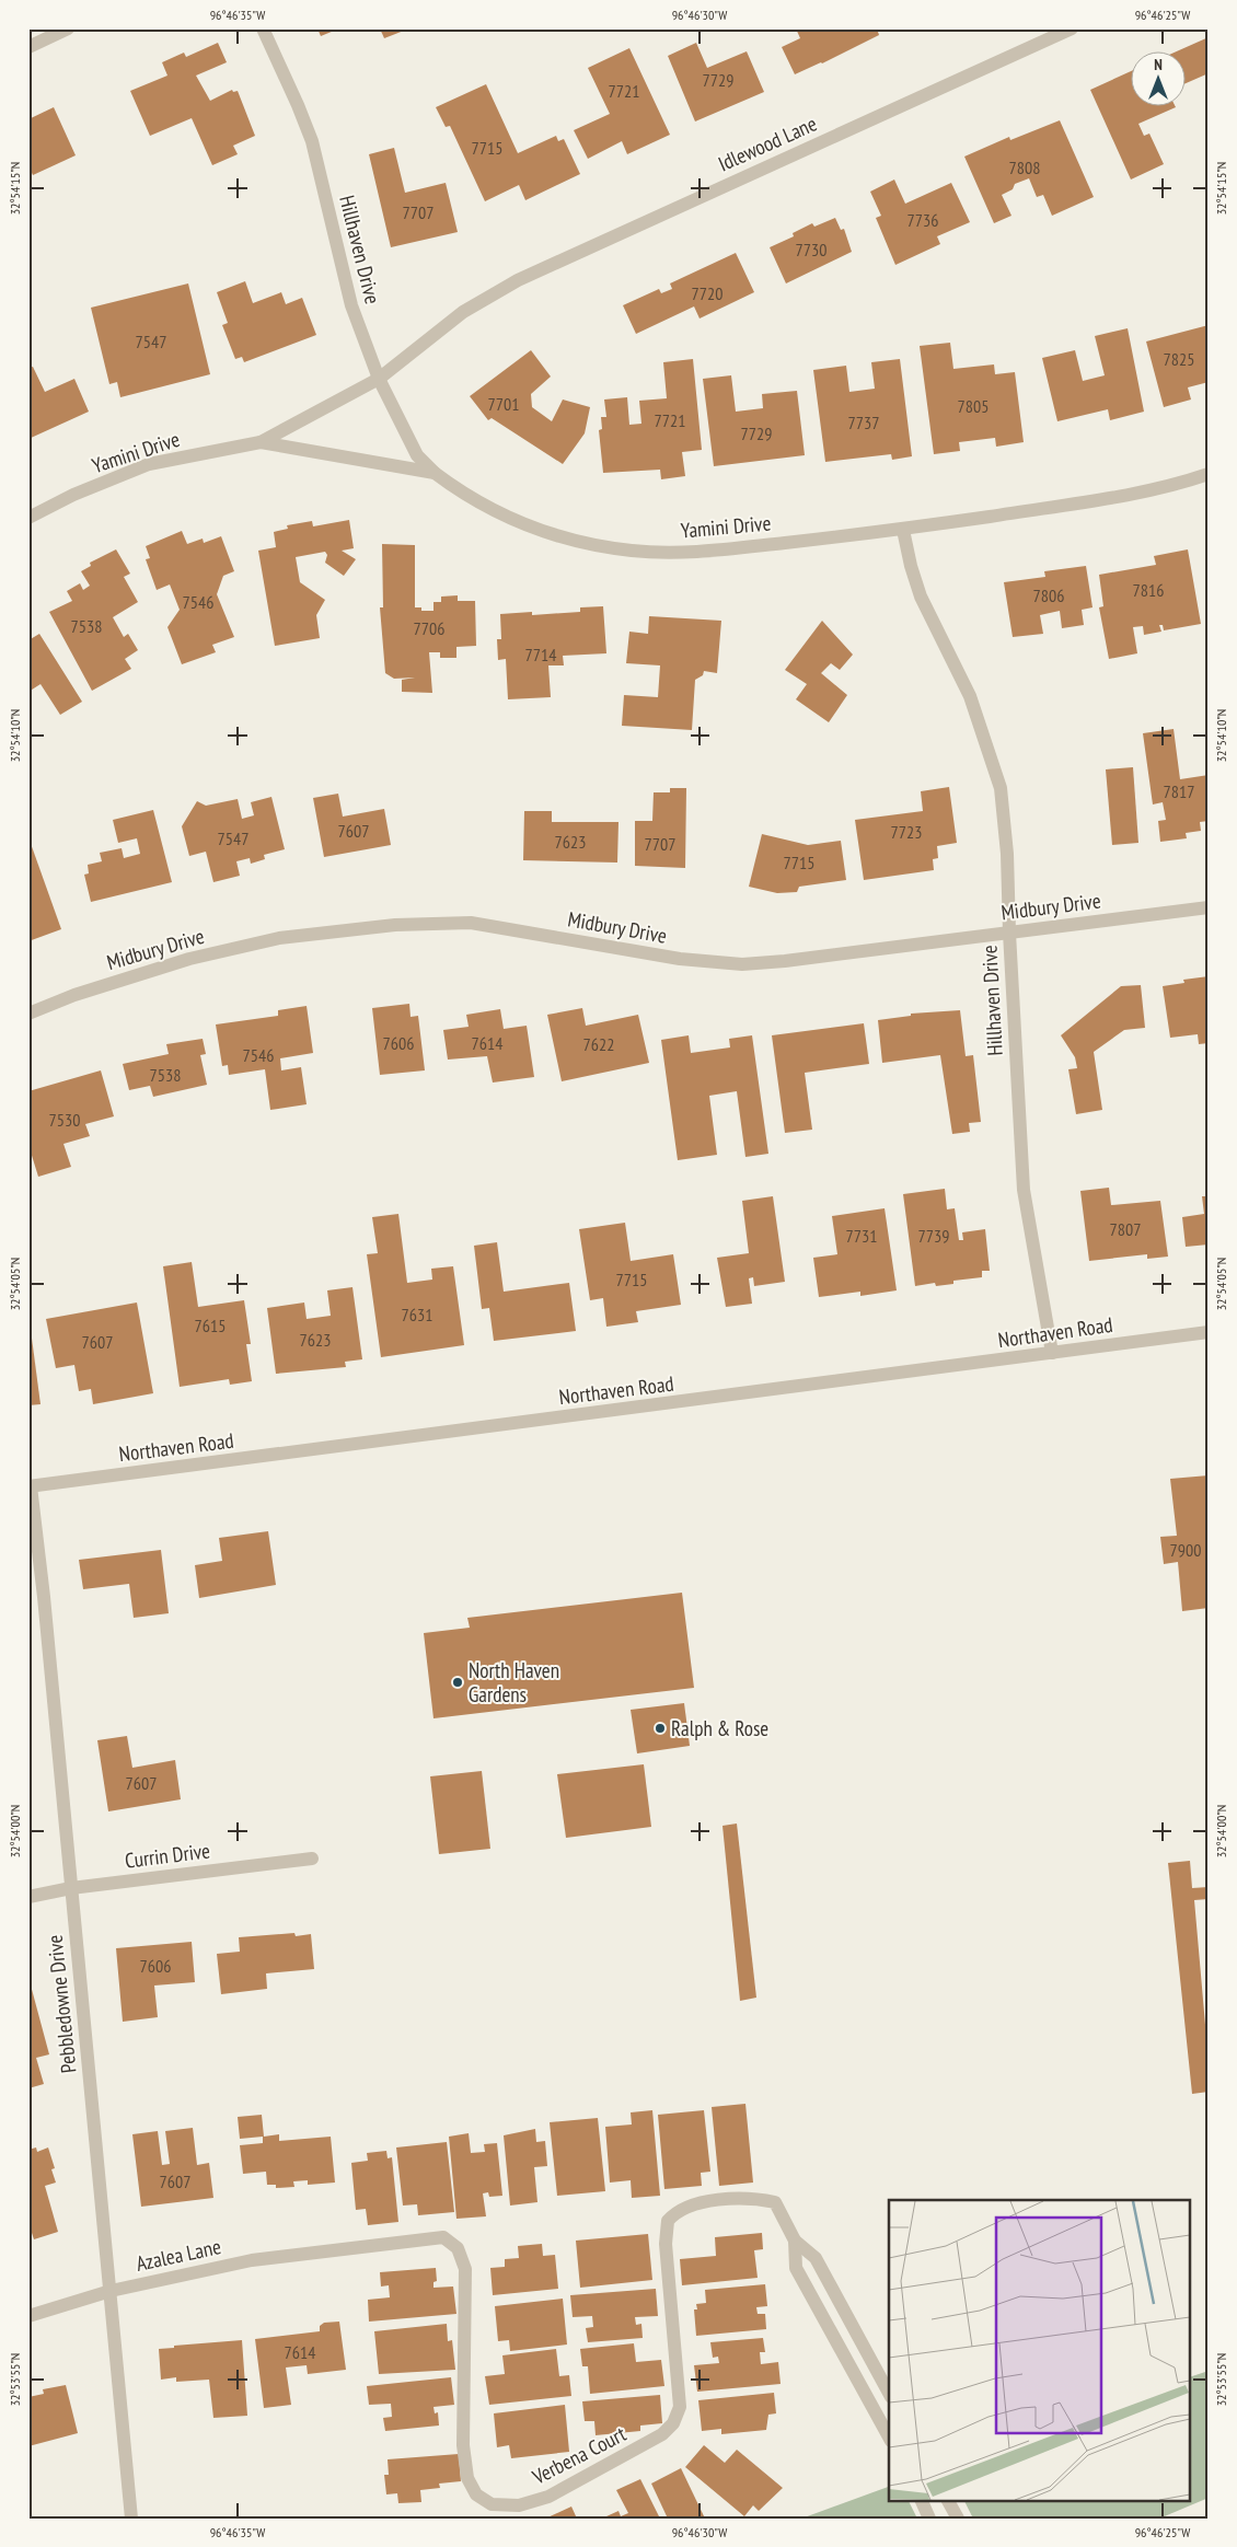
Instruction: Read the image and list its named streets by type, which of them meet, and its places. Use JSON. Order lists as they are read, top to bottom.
{
  "streets": {
    "street": [
      "Idlewood Lane",
      "Hillhaven Drive",
      "Yamini Drive",
      "Midbury Drive",
      "Northaven Road",
      "Currin Drive",
      "Pebbledowne Drive",
      "Azalea Lane",
      "Verbena Court"
    ]
  },
  "crossings": [
    ["Idlewood Lane", "Hillhaven Drive"],
    ["Idlewood Lane", "Yamini Drive"],
    ["Hillhaven Drive", "Yamini Drive"],
    ["Hillhaven Drive", "Midbury Drive"],
    ["Hillhaven Drive", "Northaven Road"],
    ["Northaven Road", "Pebbledowne Drive"],
    ["Currin Drive", "Pebbledowne Drive"],
    ["Pebbledowne Drive", "Azalea Lane"],
    ["Azalea Lane", "Verbena Court"]
  ],
  "places": ["North Haven Gardens", "Ralph & Rose"],
  "house_numbers": [
    "7729",
    "7721",
    "7715",
    "7808",
    "7707",
    "7736",
    "7730",
    "7720",
    "7547",
    "7825",
    "7701",
    "7805",
    "7721",
    "7737",
    "7729",
    "7816",
    "7806",
    "7546",
    "7538",
    "7706",
    "7714",
    "7817",
    "7607",
    "7723",
    "7547",
    "7623",
    "7707",
    "7715",
    "7606",
    "7614",
    "7622",
    "7546",
    "7538",
    "7530",
    "7807",
    "7731",
    "7739",
    "7715",
    "7631",
    "7615",
    "7623",
    "7607",
    "7900",
    "7607",
    "7606",
    "7607",
    "7614"
  ],
  "north": "top",
  "coordinates": [
    "96°46'35\"W",
    "96°46'30\"W",
    "96°46'25\"W",
    "32°54'15\"N",
    "32°54'10\"N",
    "32°54'05\"N",
    "32°54'00\"N",
    "32°53'55\"N"
  ]
}
